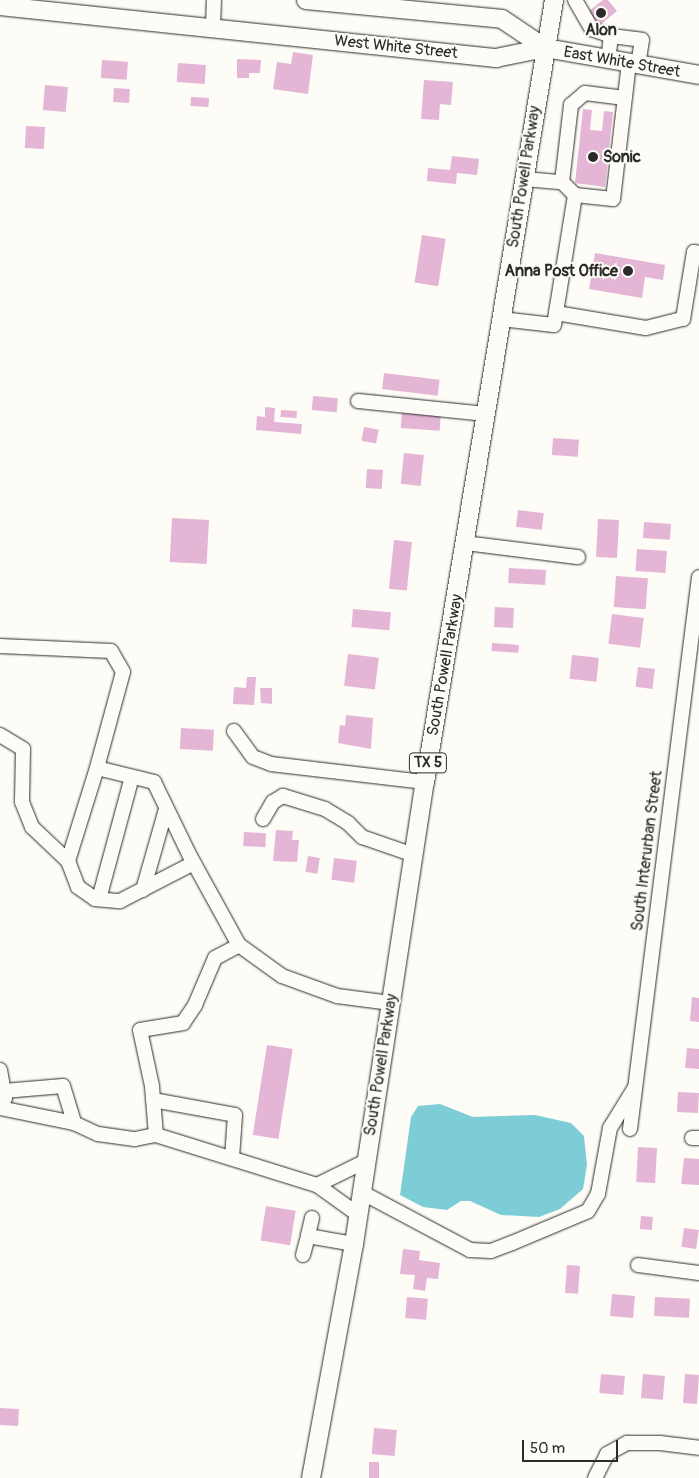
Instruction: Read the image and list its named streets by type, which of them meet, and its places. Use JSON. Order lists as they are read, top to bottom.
{
  "streets": {
    "main road": [
      "West White Street",
      "East White Street",
      "South Powell Parkway",
      "TX 5"
    ],
    "street": ["South Interurban Street"]
  },
  "crossings": [
    ["West White Street", "East White Street"],
    ["West White Street", "South Powell Parkway"],
    ["East White Street", "South Powell Parkway"]
  ],
  "places": ["Alon", "Sonic", "Anna Post Office"],
  "scale_bar": "50 m"
}
